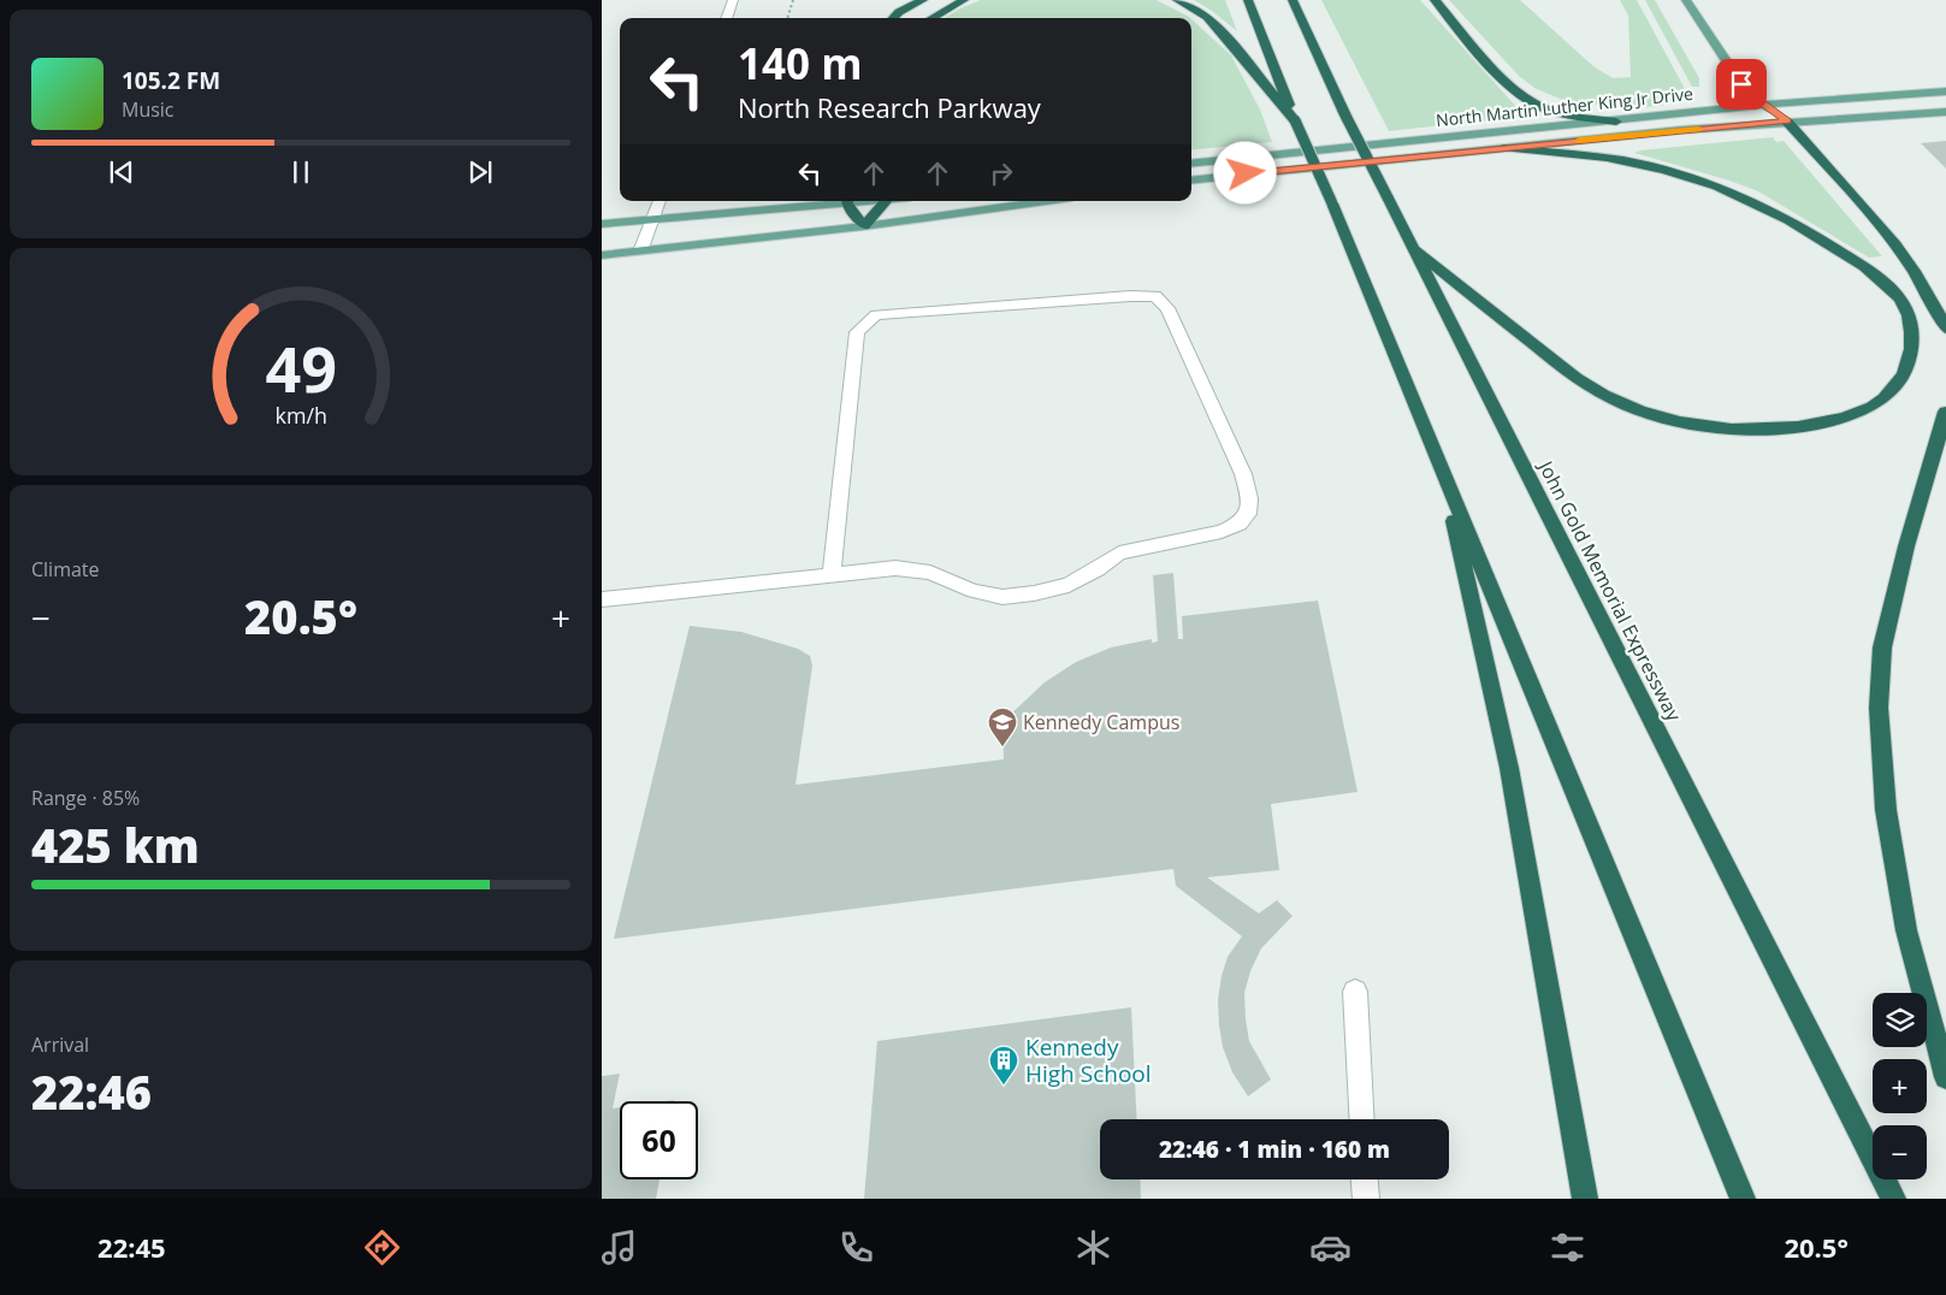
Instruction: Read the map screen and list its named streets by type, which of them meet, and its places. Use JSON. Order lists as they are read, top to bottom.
{
  "streets": {
    "highway": ["John Gold Memorial Expressway"],
    "main road": ["North Martin Luther King Jr Drive"]
  },
  "places": {
    "school or university": ["Kennedy Campus"],
    "building": ["Kennedy High School"]
  },
  "page": {
    "turn": ["140 m", "North Research Parkway"],
    "song": ["105.2 FM", "Music"],
    "tile": [
      "Climate",
      ["Range · 85%", "425 km"],
      ["Arrival", "22:46"]
    ],
    "heat": ["−", "20.5°", "+"],
    "map_buttons": ["+", "−"],
    "limit": "60",
    "trip": "22:46 · 1 min · 160 m",
    "tabs": ["22:45", "20.5°"],
    "gauge": ["49", "km/h"]
  }
}
